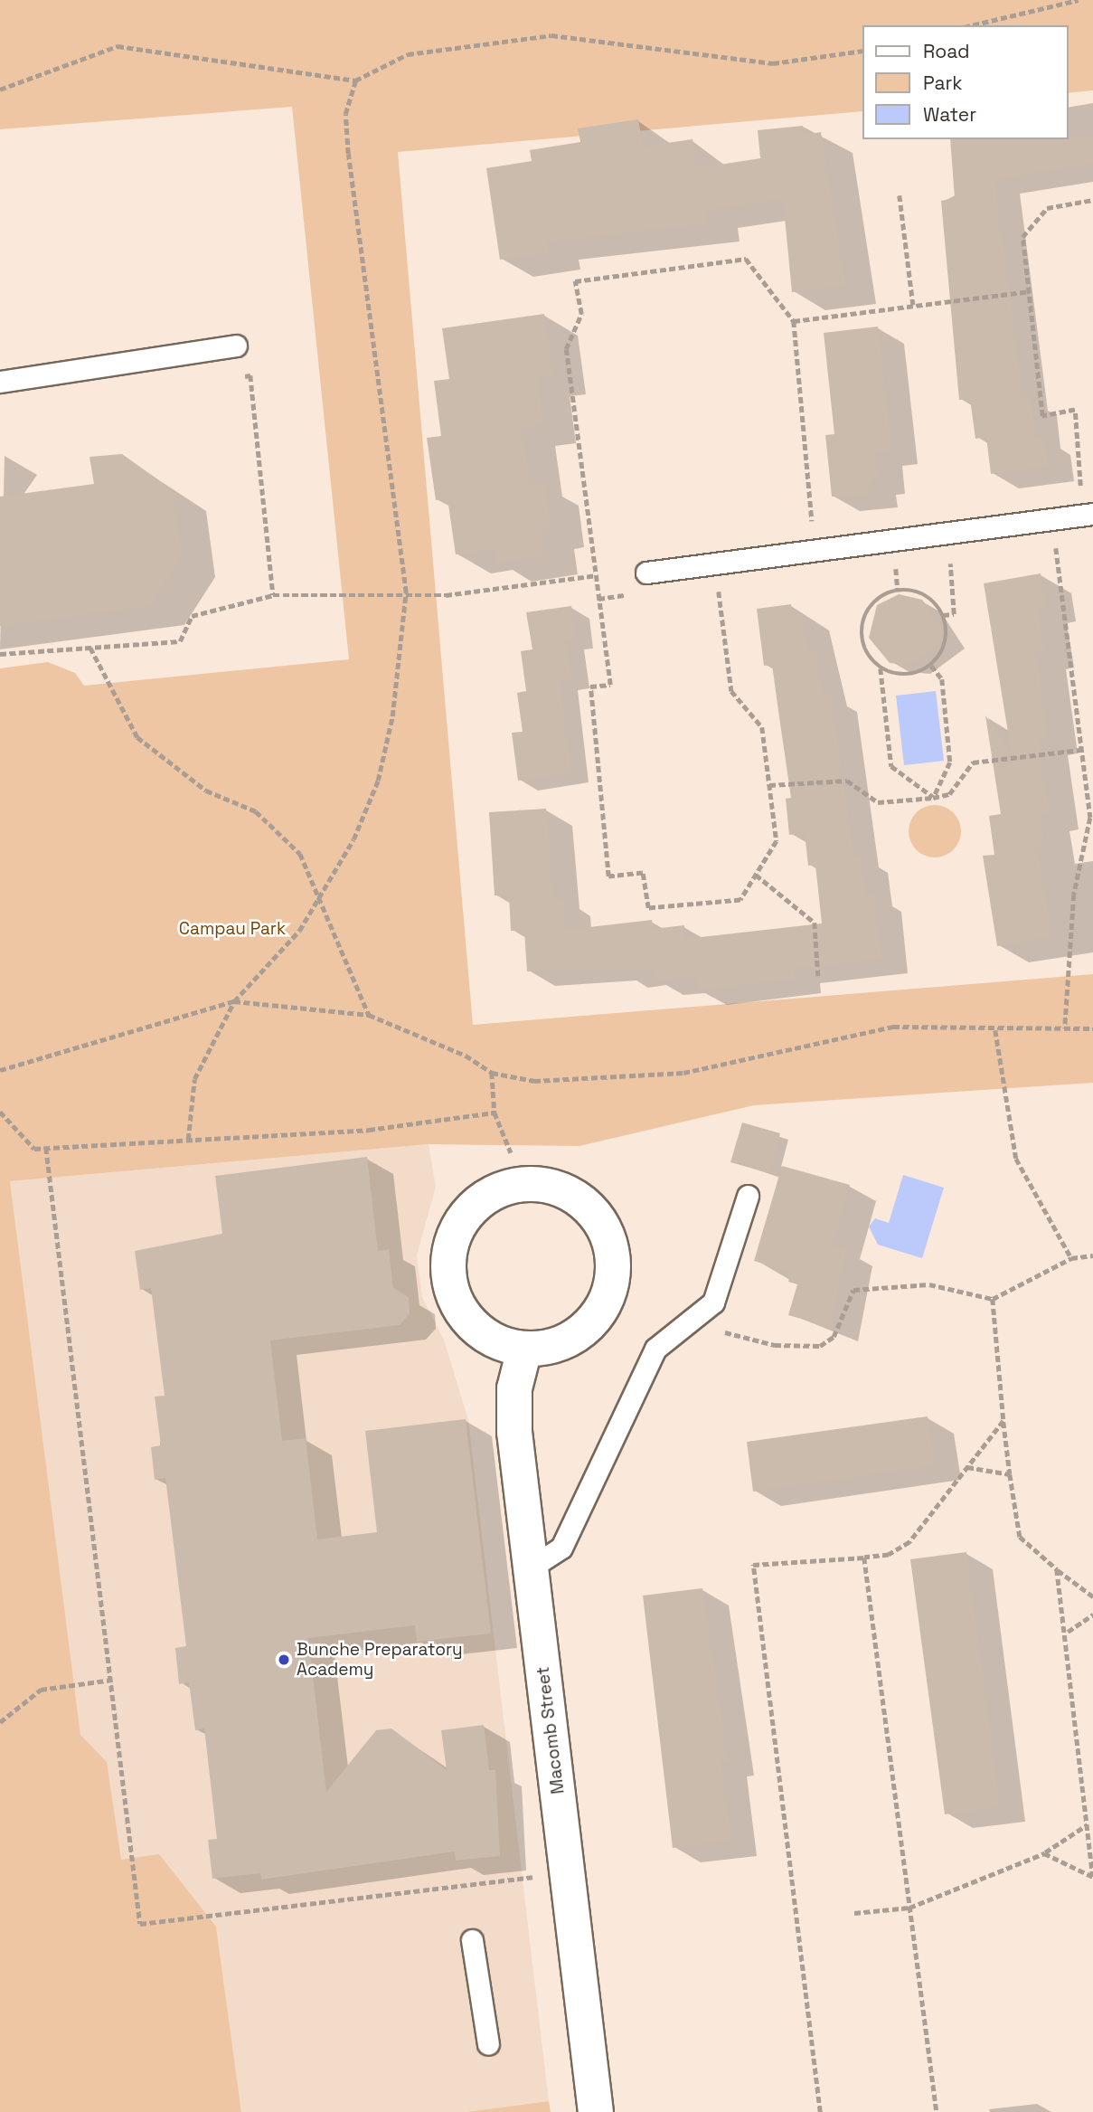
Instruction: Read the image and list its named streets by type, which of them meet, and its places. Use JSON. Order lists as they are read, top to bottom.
{
  "streets": {
    "street": ["Macomb Street"]
  },
  "parks": ["Campau Park"],
  "places": ["Bunche Preparatory Academy"],
  "legend": ["Road", "Park", "Water"]
}
